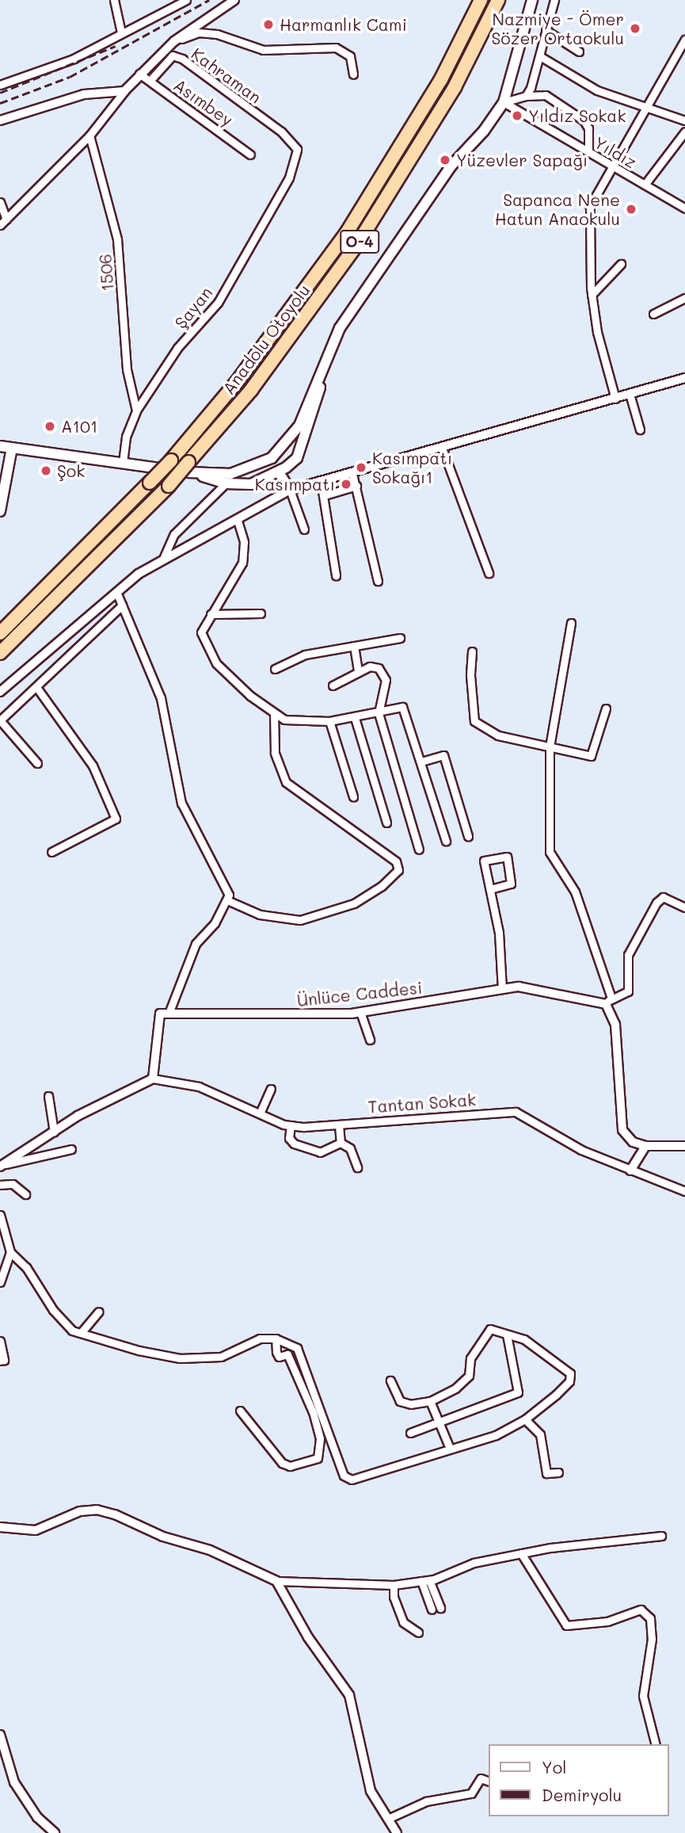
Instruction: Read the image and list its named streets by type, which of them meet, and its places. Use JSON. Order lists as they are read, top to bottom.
{
  "streets": {
    "highway": ["O-4", "Anadolu Otoyolu"],
    "street": [
      "Kahraman",
      "Asımbey",
      "Yıldız",
      "1506",
      "Şayan",
      "Ünlüce Caddesi",
      "Tantan Sokak"
    ]
  },
  "crossings": [
    ["Kahraman", "Asımbey"],
    ["Kahraman", "Şayan"],
    ["1506", "Şayan"]
  ],
  "places": [
    "Harmanlık Cami",
    "Nazmiye - Ömer Sözer Ortaokulu",
    "Yıldız Sokak",
    "Yüzevler Sapağı",
    "Sapanca Nene Hatun Anaokulu",
    "A101",
    "Kasımpatı Sokağı1",
    "Şok",
    "Kasımpatı"
  ],
  "legend": ["Yol", "Demiryolu"]
}
